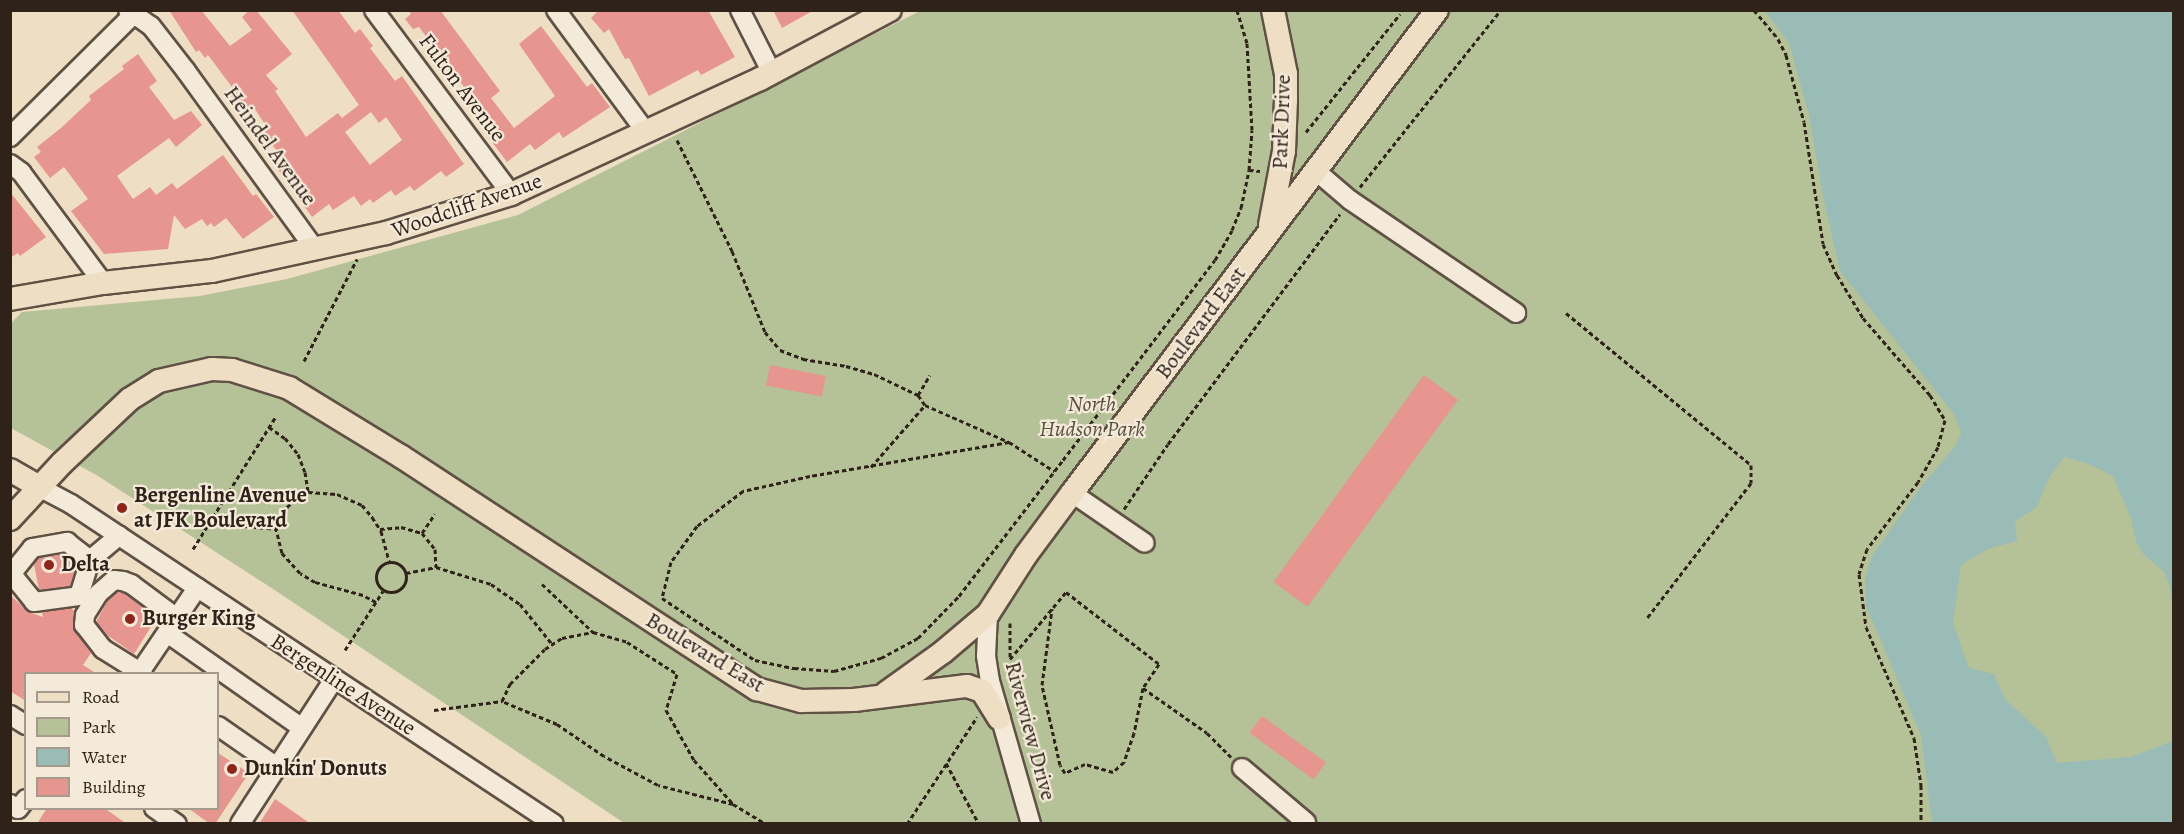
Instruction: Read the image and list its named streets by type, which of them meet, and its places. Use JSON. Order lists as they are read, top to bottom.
{
  "streets": {
    "main road": [
      "Park Drive",
      "Woodcliff Avenue",
      "Boulevard East",
      "Bergenline Avenue"
    ],
    "street": ["Fulton Avenue", "Heindel Avenue", "Riverview Drive"]
  },
  "crossings": [
    ["Fulton Avenue", "Woodcliff Avenue"],
    ["Park Drive", "Boulevard East"],
    ["Heindel Avenue", "Woodcliff Avenue"],
    ["Boulevard East", "Bergenline Avenue"],
    ["Boulevard East", "Riverview Drive"]
  ],
  "parks": ["North Hudson Park"],
  "places": [
    "Bergenline Avenue at JFK Boulevard",
    "Delta",
    "Burger King",
    "Dunkin' Donuts"
  ],
  "legend": [
    "Road",
    "Park",
    "Water",
    "Building"
  ]
}
